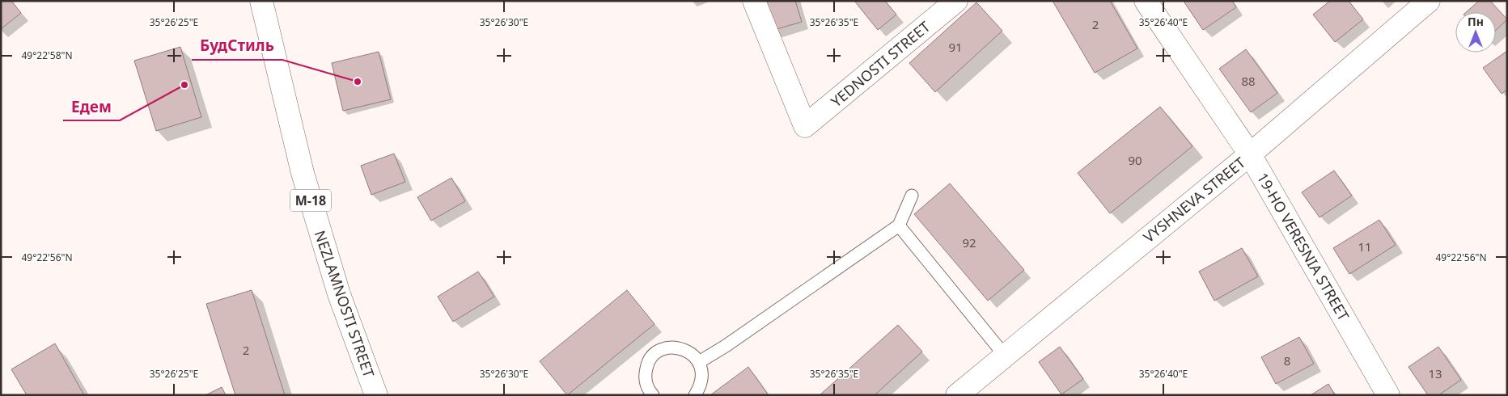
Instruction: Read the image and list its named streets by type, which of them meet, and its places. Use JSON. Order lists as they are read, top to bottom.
{
  "streets": {
    "main road": [
      "YEDNOSTI STREET",
      "VYSHNEVA STREET",
      "М-18",
      "19-HO VERESNIA STREET",
      "NEZLAMNOSTI STREET"
    ]
  },
  "crossings": [
    ["VYSHNEVA STREET", "19-HO VERESNIA STREET"]
  ],
  "places": ["БудСтиль", "Едем"],
  "house_numbers": [
    "2",
    "91",
    "88",
    "90",
    "92",
    "11",
    "2",
    "8",
    "13"
  ],
  "north": "top",
  "coordinates": [
    "35°26'25\"E",
    "35°26'30\"E",
    "35°26'35\"E",
    "35°26'40\"E",
    "49°22'58\"N",
    "49°22'56\"N"
  ]
}
